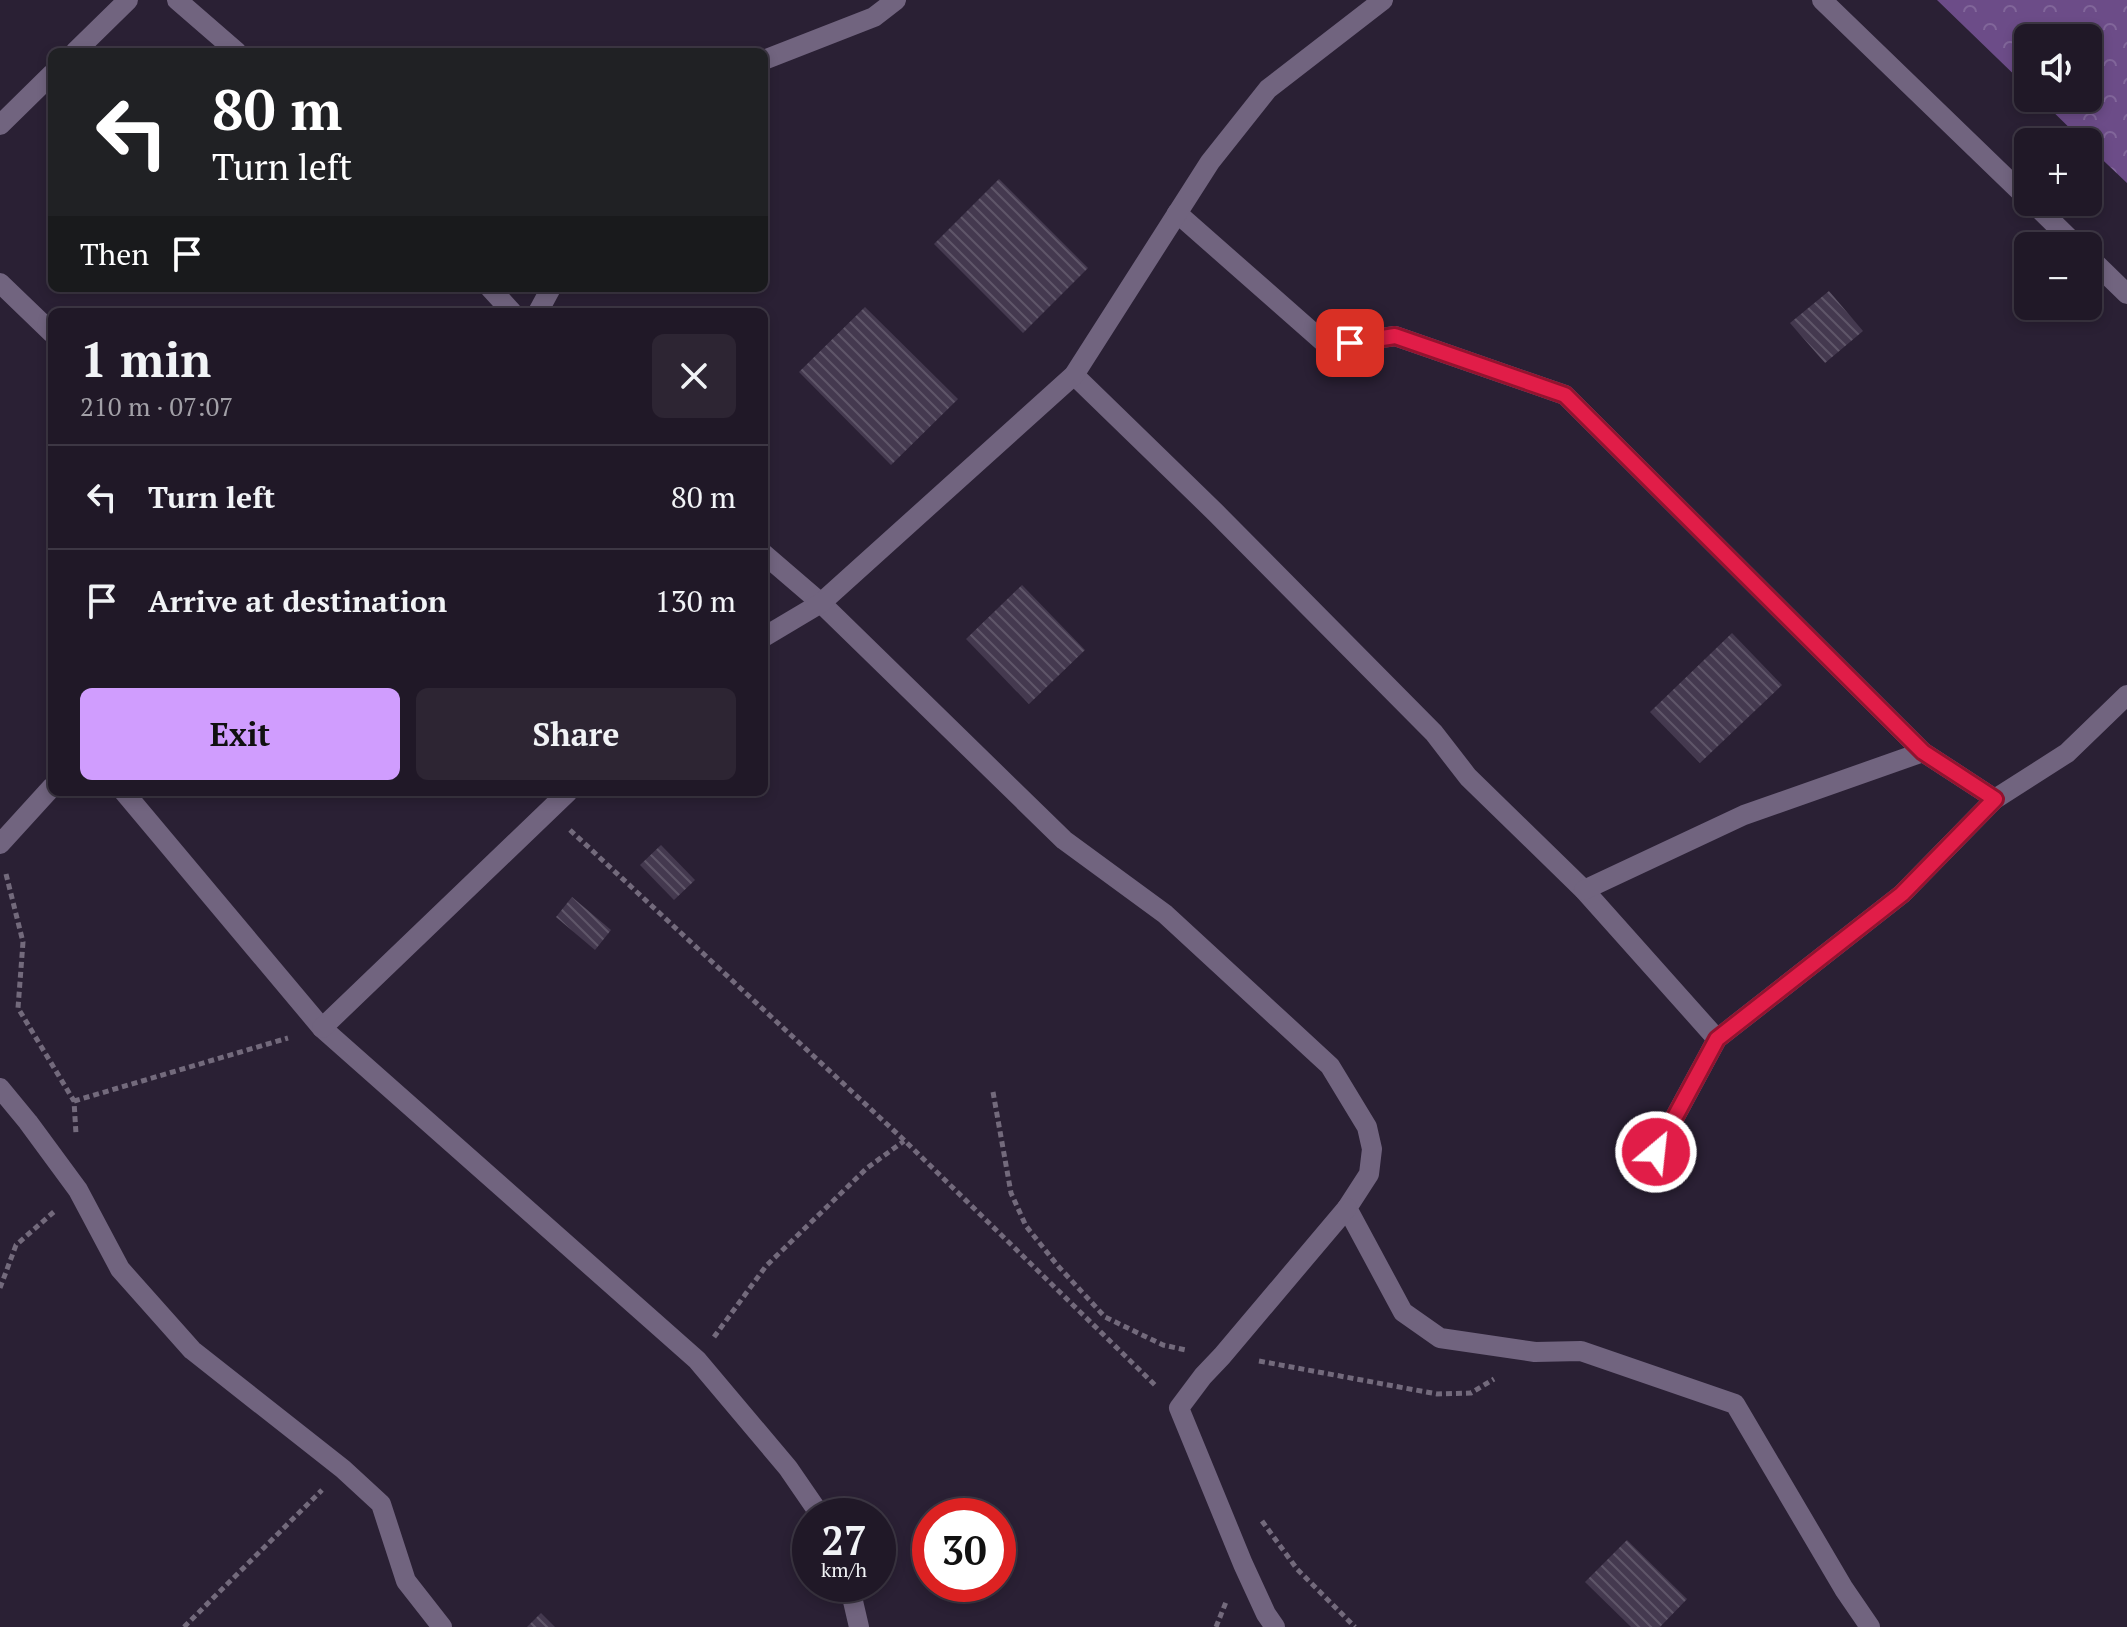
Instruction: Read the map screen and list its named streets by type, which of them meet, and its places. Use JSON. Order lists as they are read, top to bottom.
{
  "page": {
    "map_buttons": ["+", "−"],
    "turn": ["80 m", "Turn left"],
    "then": "Then",
    "heading": ["1 min", "210 m · 07:07"],
    "list": [
      {
        "name": "Turn left",
        "value": "80 m"
      },
      {
        "name": "Arrive at destination",
        "value": "130 m"
      }
    ],
    "buttons": ["Exit", "Share"],
    "speed": "27 km/h",
    "limit": "30"
  }
}
